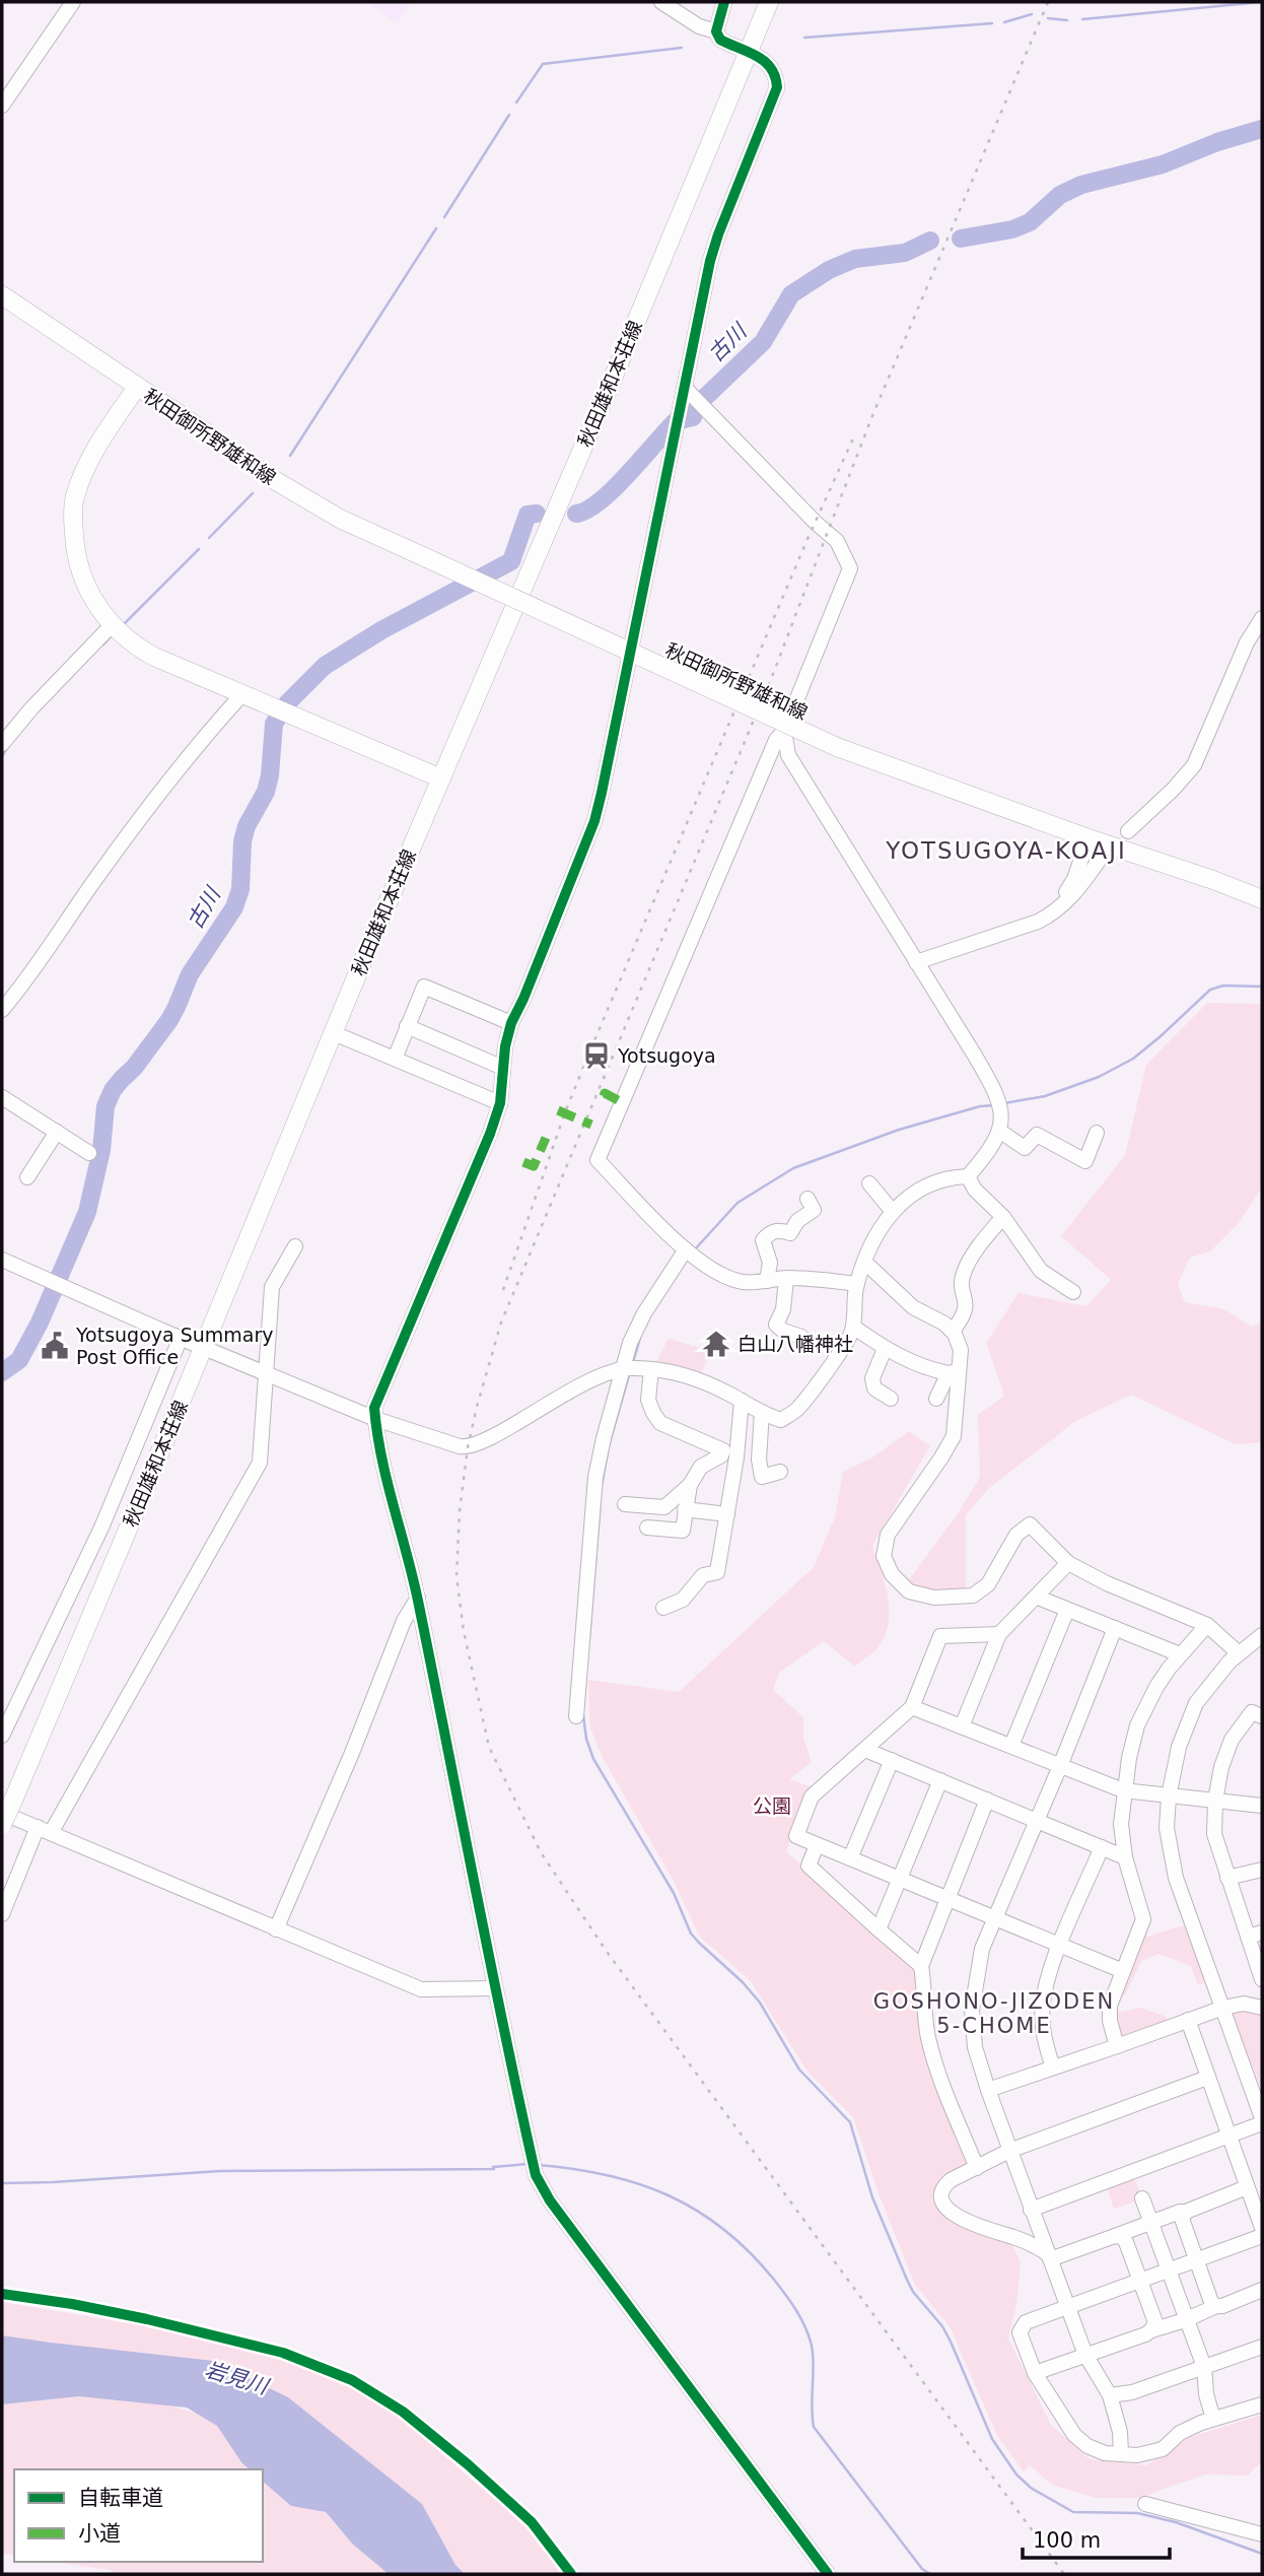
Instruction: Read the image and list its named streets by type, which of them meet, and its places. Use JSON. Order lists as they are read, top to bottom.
{
  "streets": {
    "main road": ["秋田雄和本荘線", "秋田御所野雄和線"]
  },
  "crossings": [
    ["秋田雄和本荘線", "秋田御所野雄和線"]
  ],
  "districts": ["YOTSUGOYA-KOAJI", "GOSHONO-JIZODEN 5-CHOME"],
  "water": ["古川", "岩見川"],
  "parks": ["公園"],
  "places": {
    "station": ["Yotsugoya"],
    "temple": ["白山八幡神社"],
    "public building": ["Yotsugoya Summary Post Office"]
  },
  "legend": ["自転車道", "小道"],
  "scale_bar": "100 m"
}
